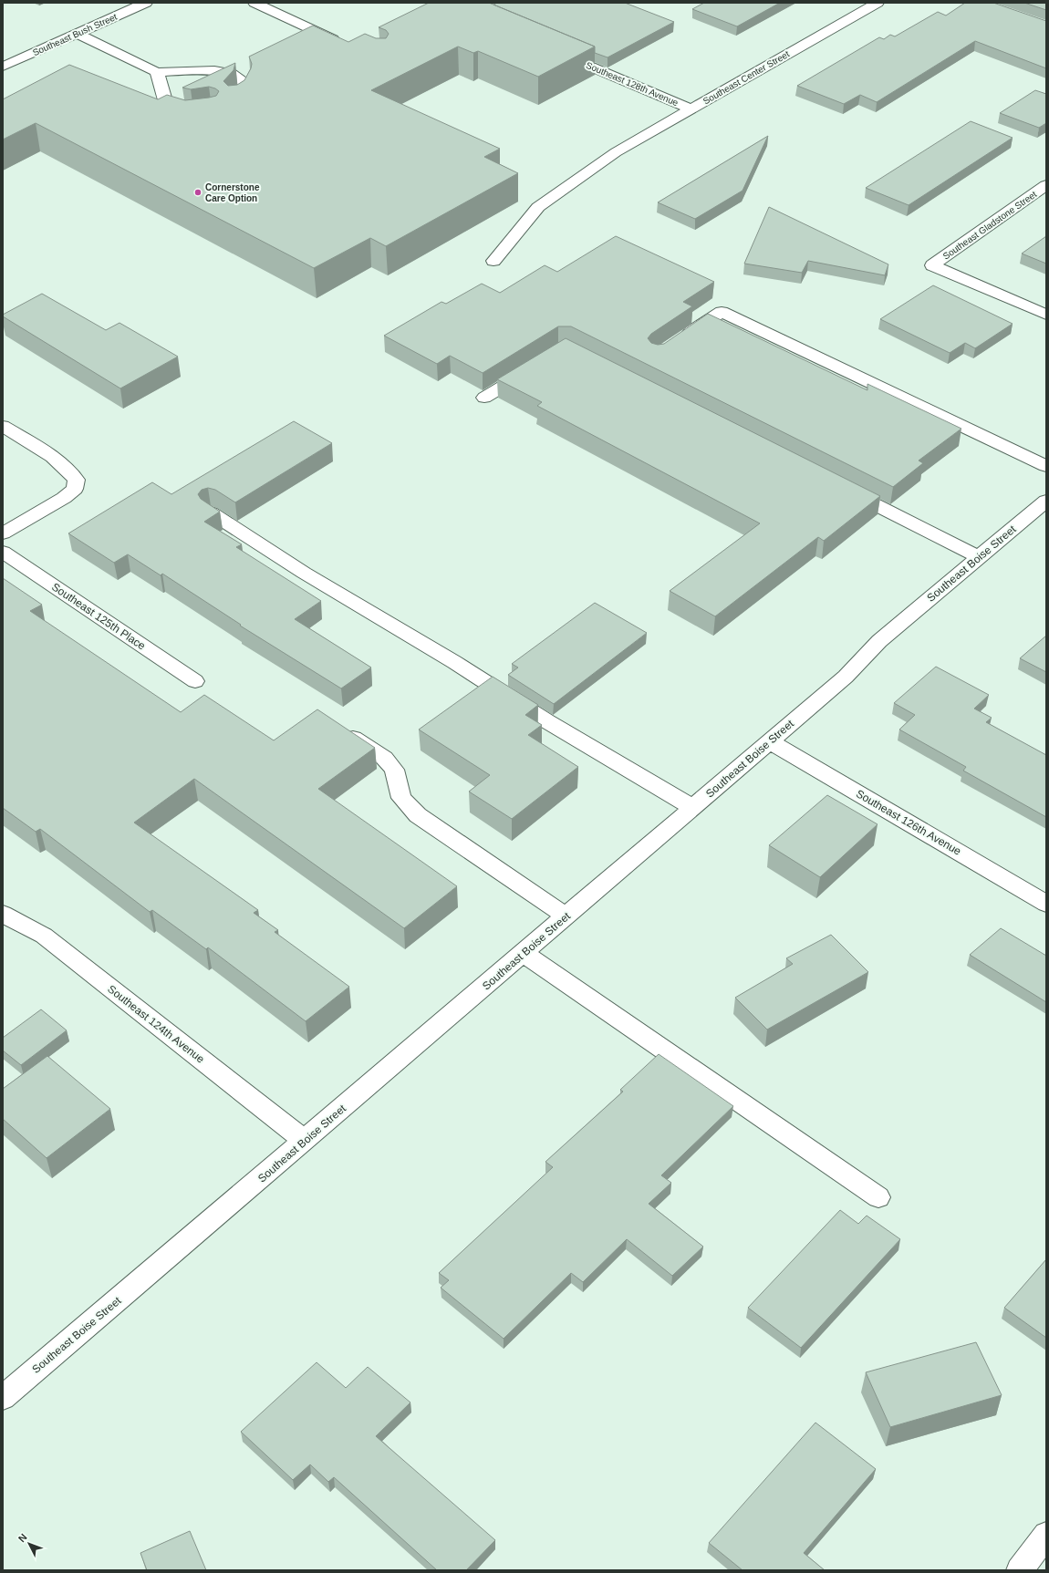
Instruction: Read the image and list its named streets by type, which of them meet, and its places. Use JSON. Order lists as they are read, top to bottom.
{
  "streets": {
    "street": [
      "Southeast Bush Street",
      "Southeast Center Street",
      "Southeast 128th Avenue",
      "Southeast Gladstone Street",
      "Southeast Boise Street",
      "Southeast 125th Place",
      "Southeast 126th Avenue",
      "Southeast 124th Avenue"
    ]
  },
  "crossings": [
    ["Southeast Center Street", "Southeast 128th Avenue"],
    ["Southeast Boise Street", "Southeast 126th Avenue"],
    ["Southeast Boise Street", "Southeast 124th Avenue"]
  ],
  "places": ["Cornerstone Care Option"],
  "north": "top left"
}
